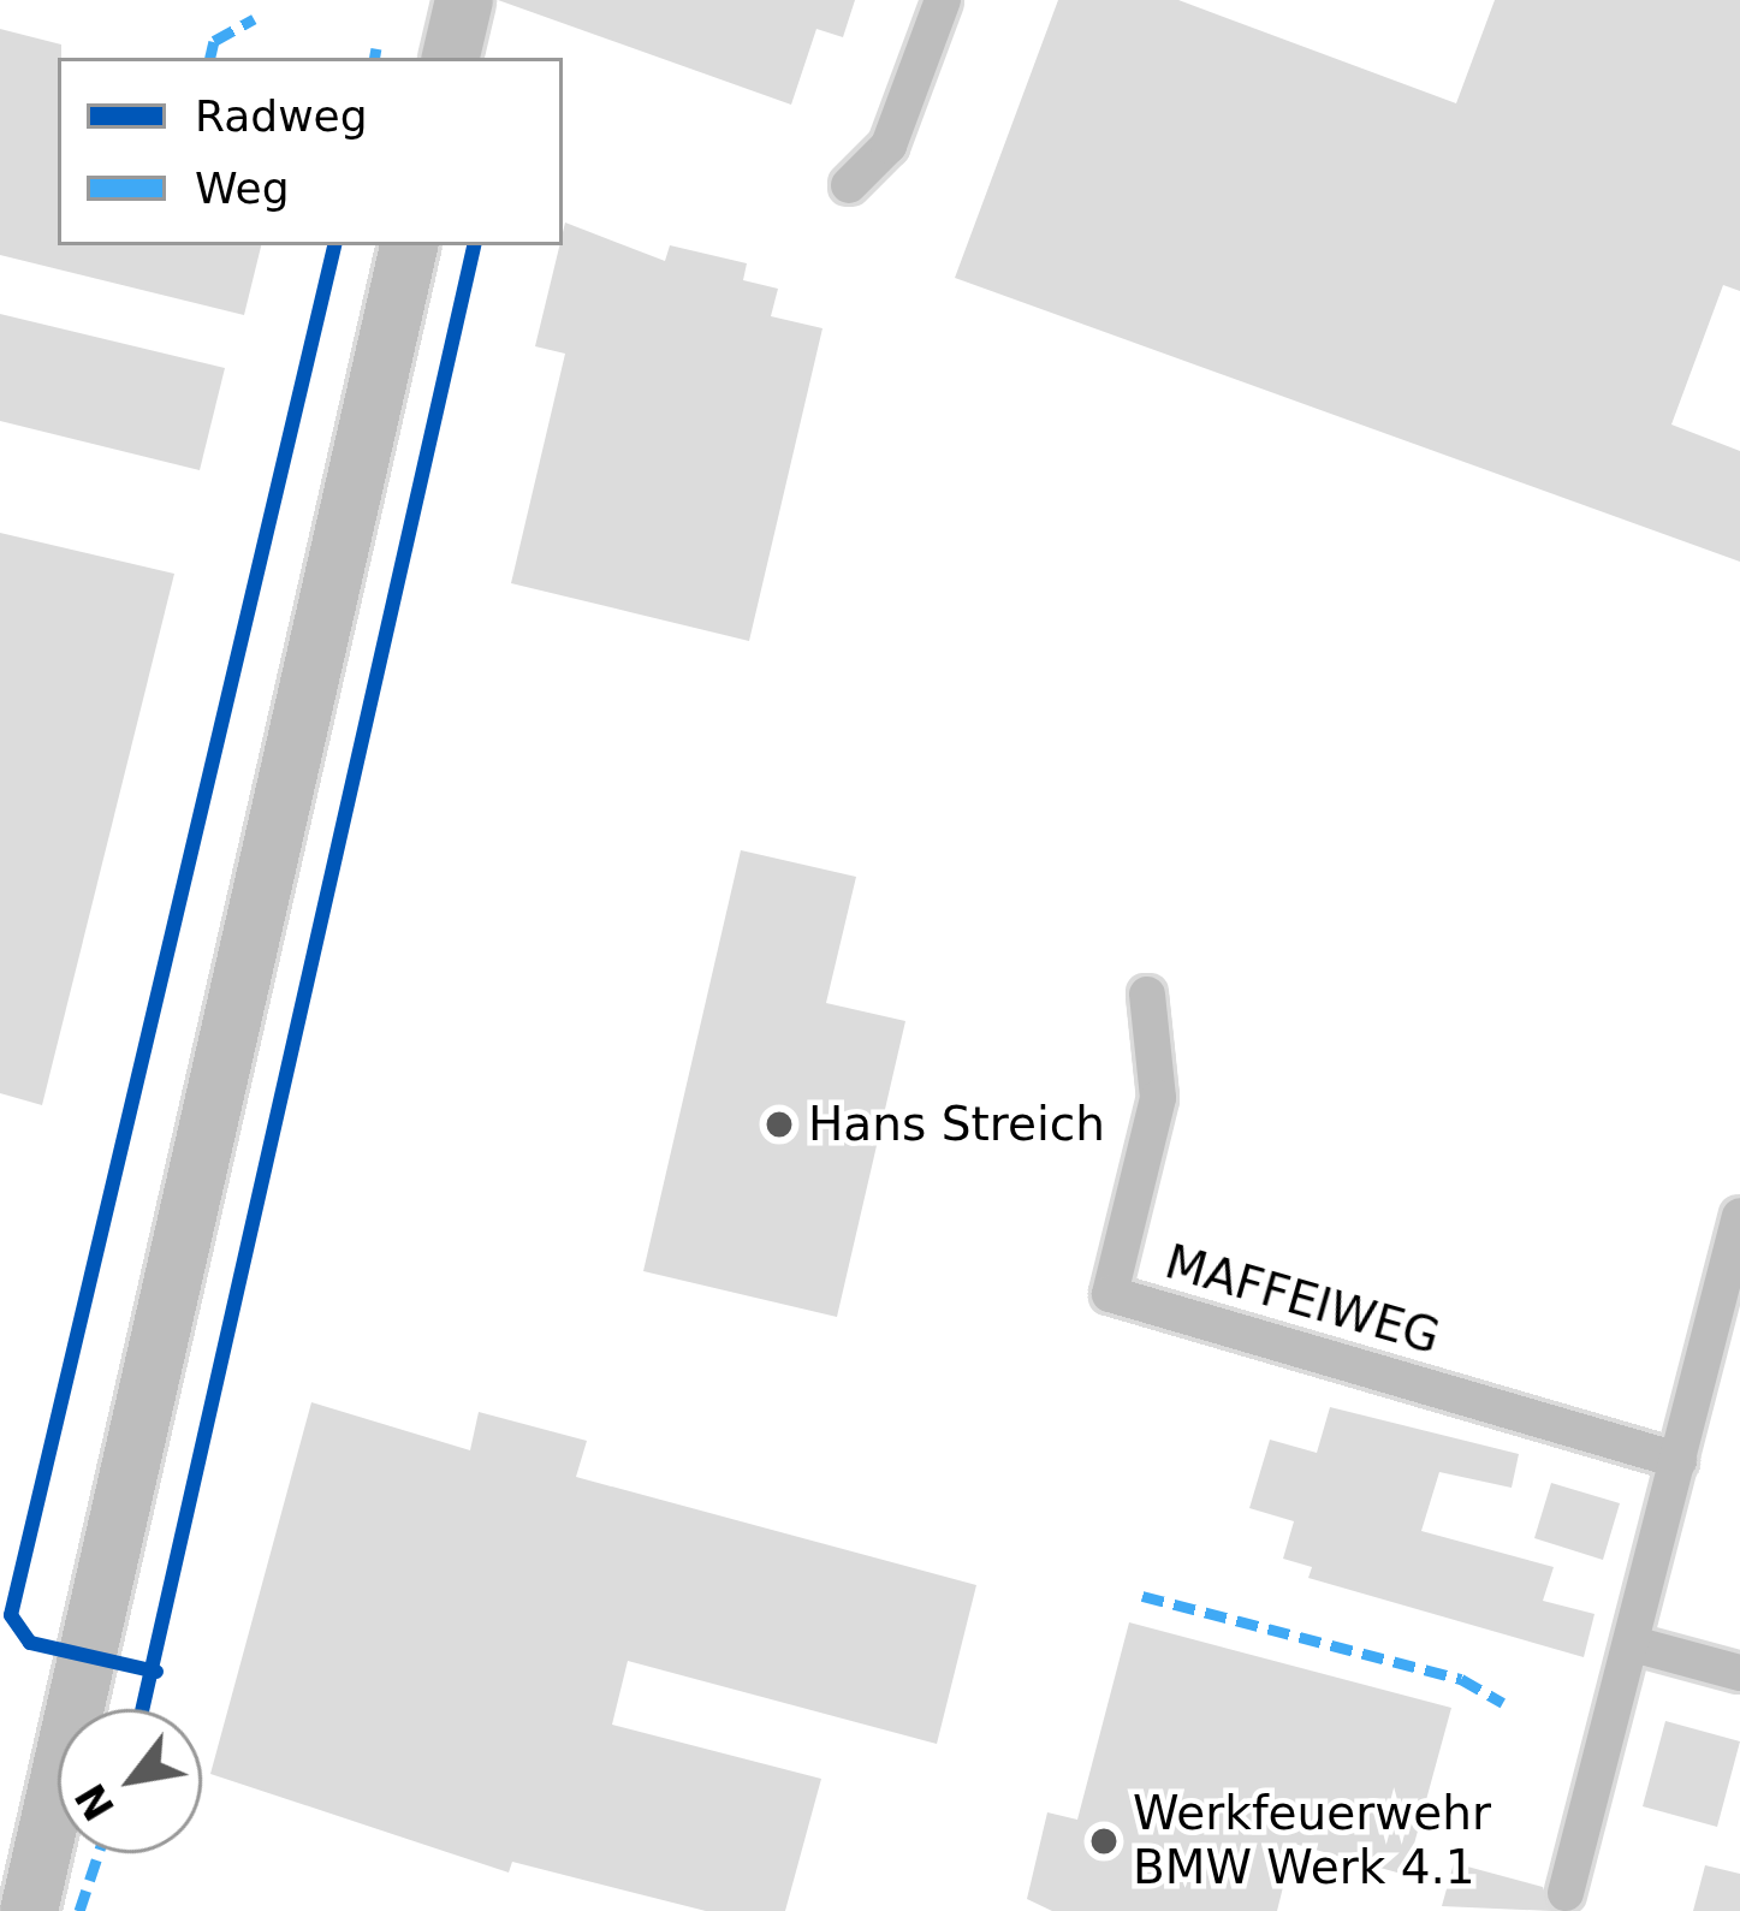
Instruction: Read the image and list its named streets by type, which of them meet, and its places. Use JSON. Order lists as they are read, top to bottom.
{
  "streets": {
    "street": ["MAFFEIWEG"]
  },
  "places": ["Hans Streich", "Werkfeuerwehr BMW Werk 4.1"],
  "legend": ["Radweg", "Weg"],
  "north": "bottom left"
}
